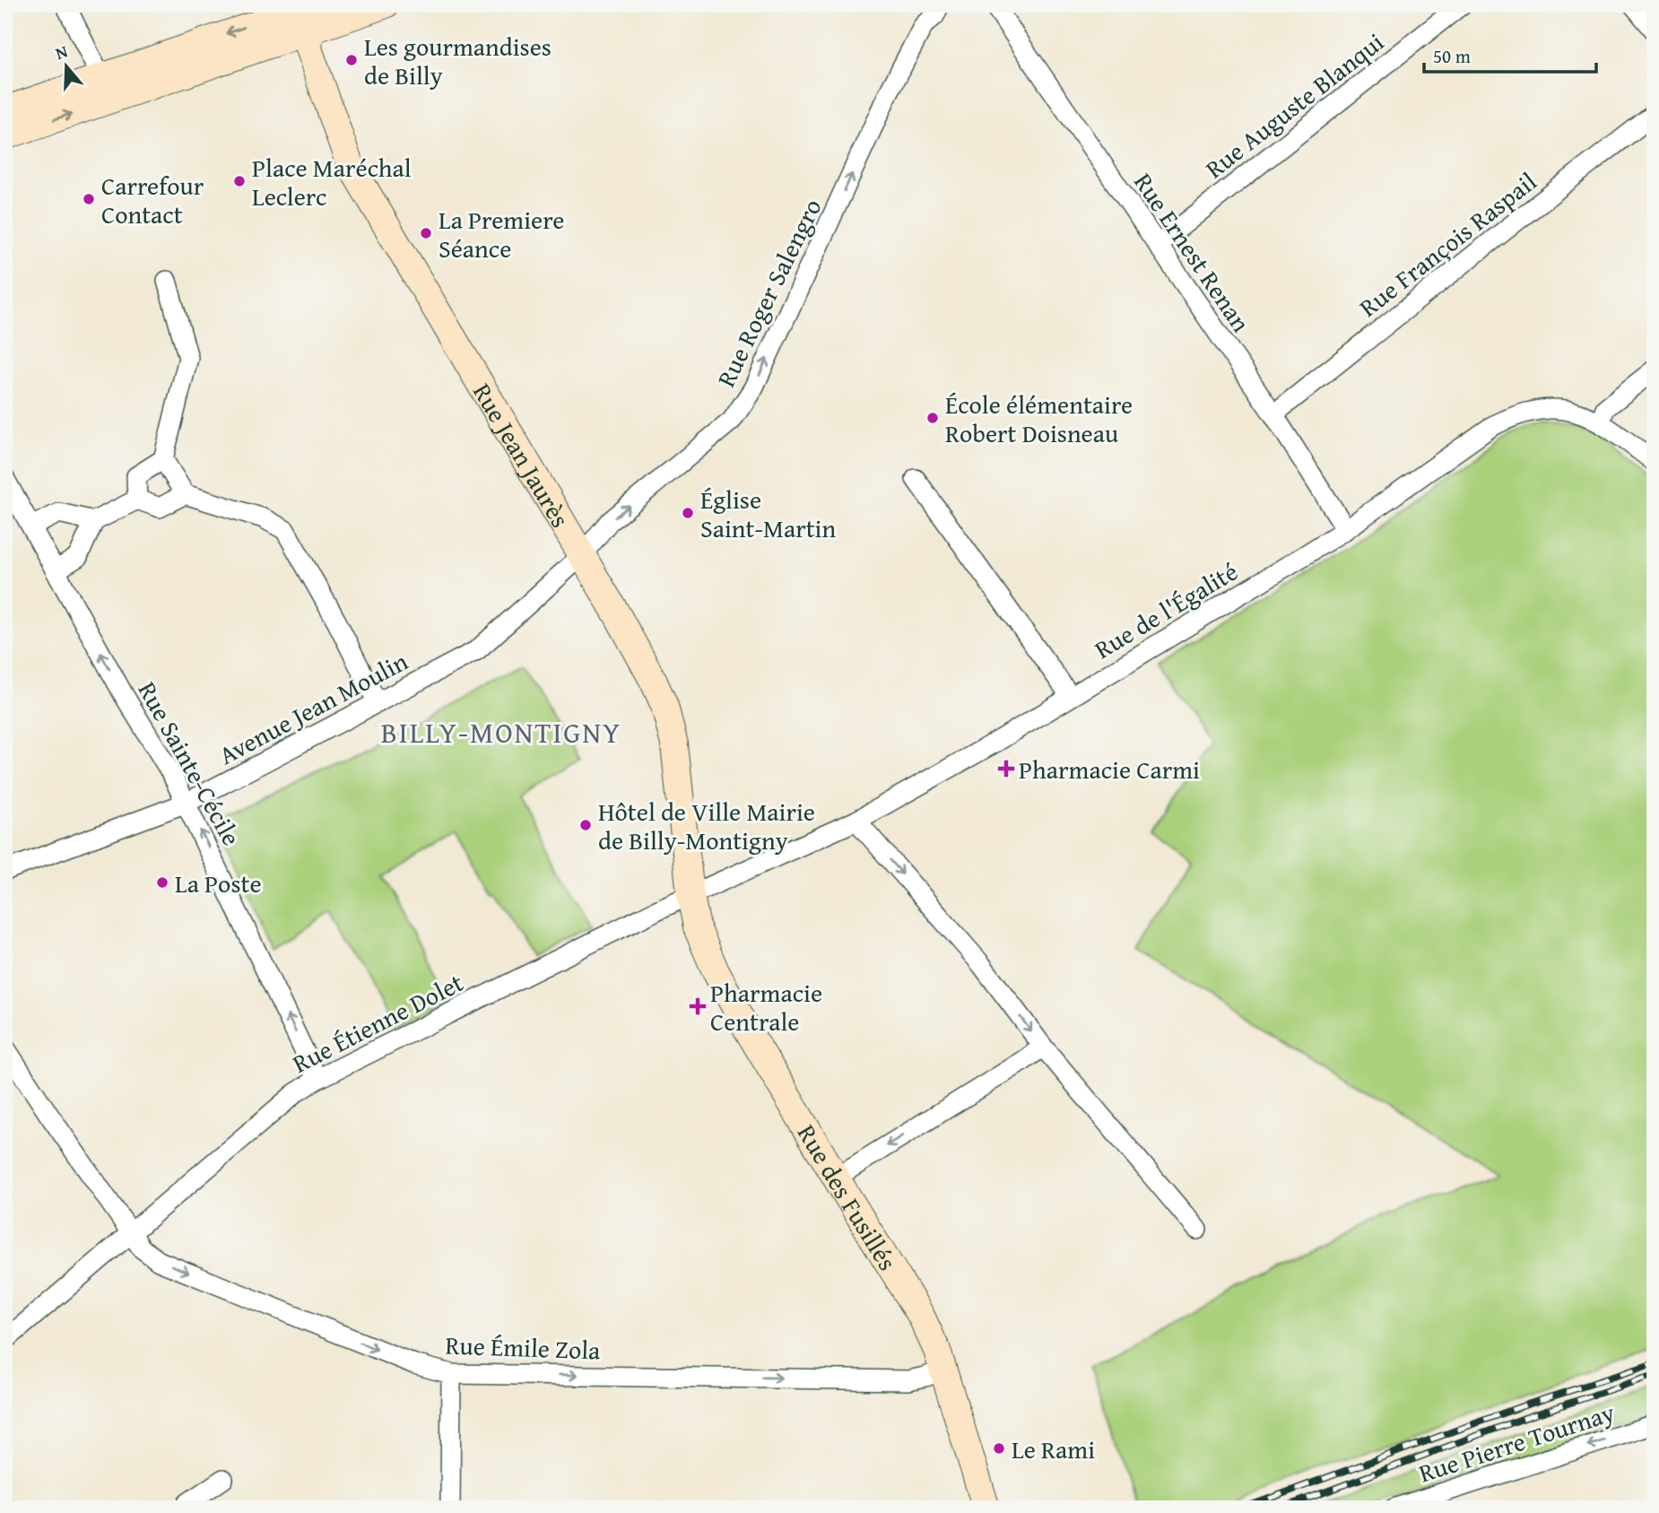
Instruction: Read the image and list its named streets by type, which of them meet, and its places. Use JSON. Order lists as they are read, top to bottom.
{
  "streets": {
    "street": [
      "Rue Auguste Blanqui",
      "Rue François Raspail",
      "Rue Ernest Renan",
      "Rue Roger Salengro",
      "Rue Jean Jaurès",
      "Rue de l'Égalité",
      "Avenue Jean Moulin",
      "Rue Sainte-Cécile",
      "Rue Étienne Dolet",
      "Rue des Fusillés",
      "Rue Émile Zola",
      "Rue Pierre Tournay"
    ]
  },
  "crossings": [
    ["Rue Auguste Blanqui", "Rue Ernest Renan"],
    ["Rue François Raspail", "Rue Ernest Renan"],
    ["Rue Ernest Renan", "Rue de l'Égalité"],
    ["Rue Roger Salengro", "Rue Jean Jaurès"],
    ["Rue Roger Salengro", "Avenue Jean Moulin"],
    ["Rue Jean Jaurès", "Rue de l'Égalité"],
    ["Rue Jean Jaurès", "Avenue Jean Moulin"],
    ["Rue Jean Jaurès", "Rue Étienne Dolet"],
    ["Rue Jean Jaurès", "Rue des Fusillés"],
    ["Rue de l'Égalité", "Rue Étienne Dolet"],
    ["Rue de l'Égalité", "Rue des Fusillés"],
    ["Avenue Jean Moulin", "Rue Sainte-Cécile"],
    ["Rue Sainte-Cécile", "Rue Étienne Dolet"],
    ["Rue Étienne Dolet", "Rue des Fusillés"],
    ["Rue Étienne Dolet", "Rue Émile Zola"],
    ["Rue des Fusillés", "Rue Émile Zola"]
  ],
  "one_way": [
    "Rue Roger Salengro",
    "Rue Sainte-Cécile",
    "Rue Émile Zola",
    "Rue Pierre Tournay"
  ],
  "districts": ["BILLY-MONTIGNY"],
  "places": {
    "other": [
      "Les gourmandises de Billy",
      "Place Maréchal Leclerc",
      "Carrefour Contact",
      "La Premiere Séance",
      "École élémentaire Robert Doisneau",
      "Église Saint-Martin",
      "Hôtel de Ville Mairie de Billy-Montigny",
      "La Poste",
      "Le Rami"
    ],
    "health": ["Pharmacie Carmi", "Pharmacie Centrale"]
  },
  "scale_bar": "50 m",
  "north": "top"
}
